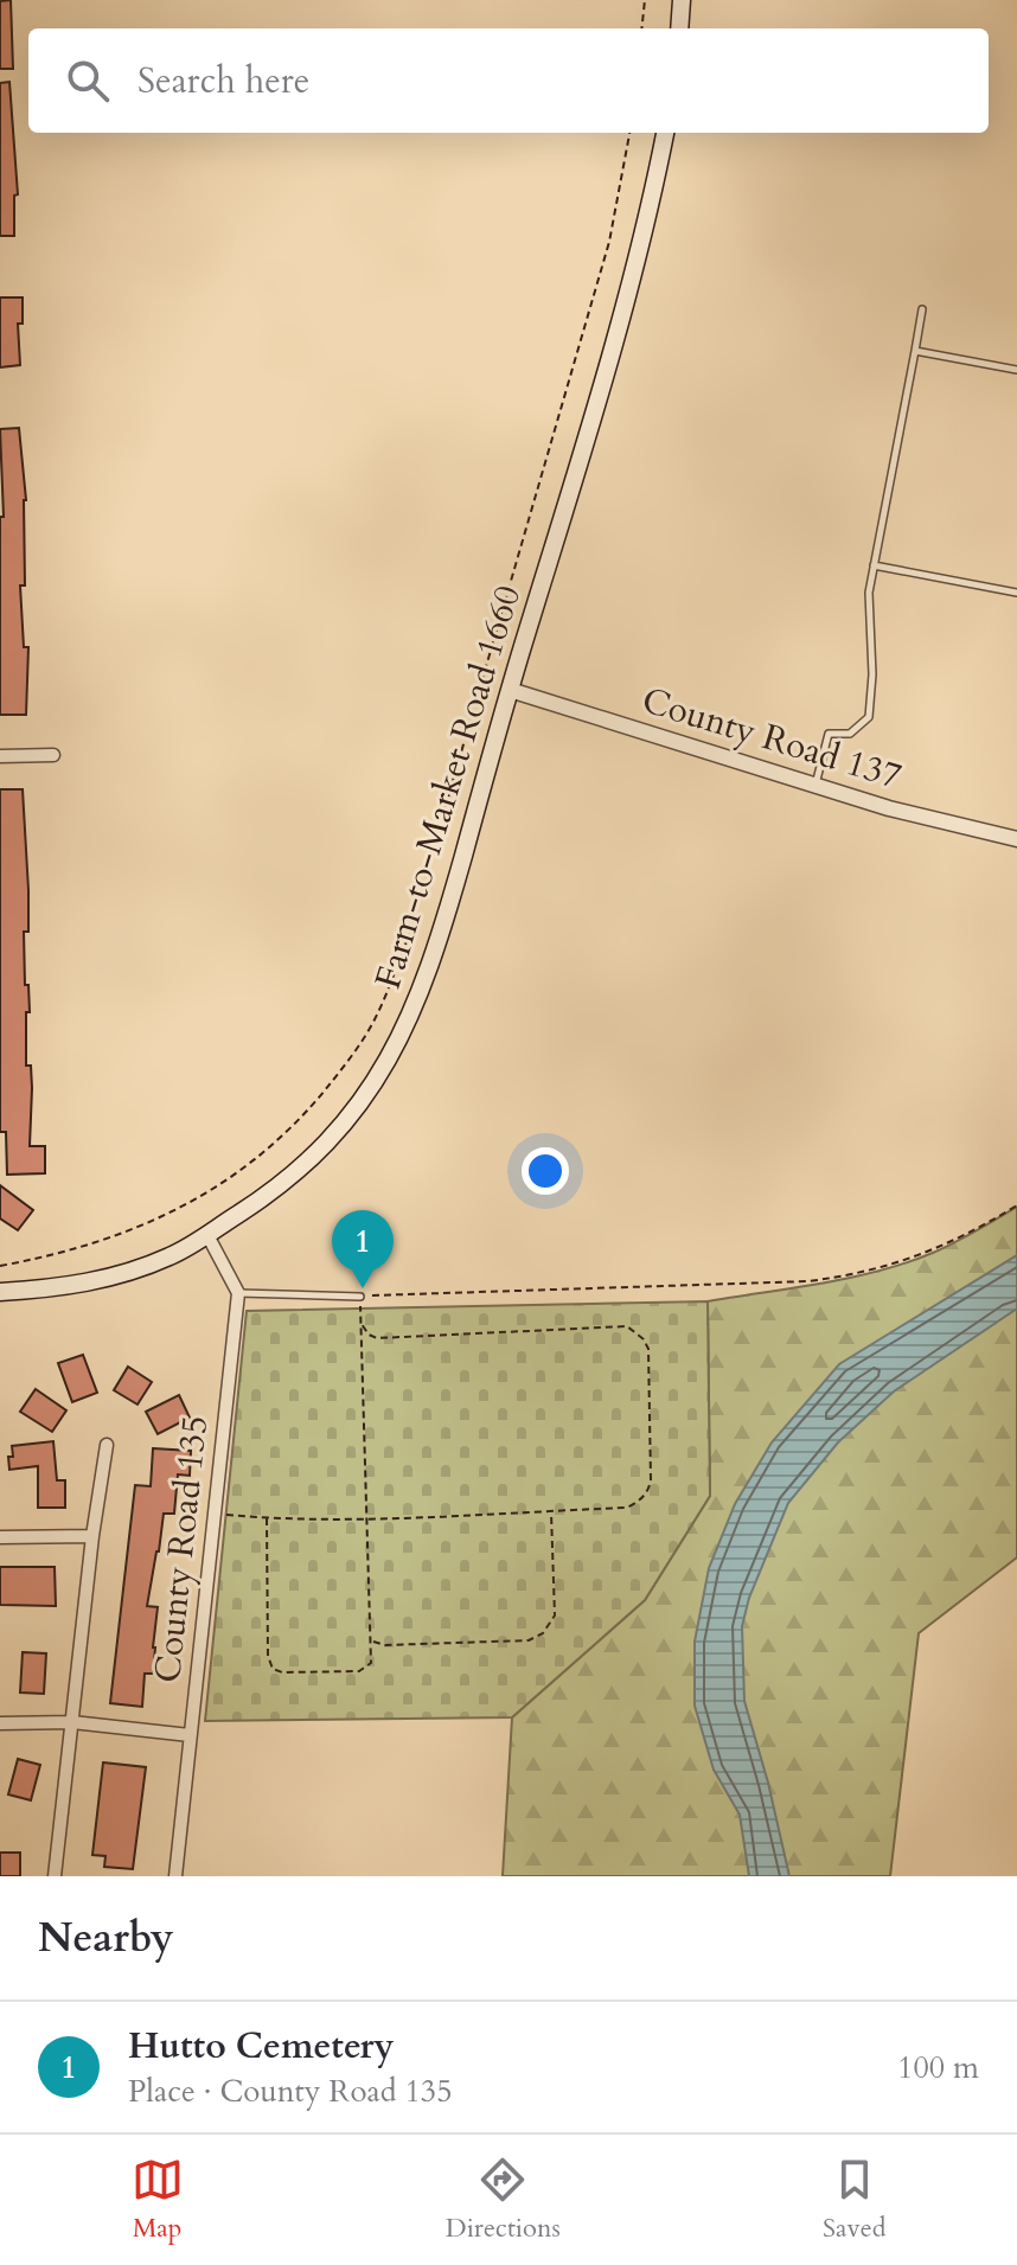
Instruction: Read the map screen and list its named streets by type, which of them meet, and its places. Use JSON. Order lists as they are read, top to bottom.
{
  "streets": {
    "main road": ["Farm-to-Market Road 1660"],
    "street": ["County Road 137", "County Road 135"]
  },
  "crossings": [
    ["County Road 137", "Farm-to-Market Road 1660"]
  ],
  "page": {
    "search": "Search here",
    "pins": "1",
    "heading": "Nearby",
    "list": [
      {
        "mark": "1",
        "name": "Hutto Cemetery",
        "note": "Place · County Road 135",
        "value": "100 m"
      }
    ],
    "nav": ["Map", "Directions", "Saved"]
  }
}
